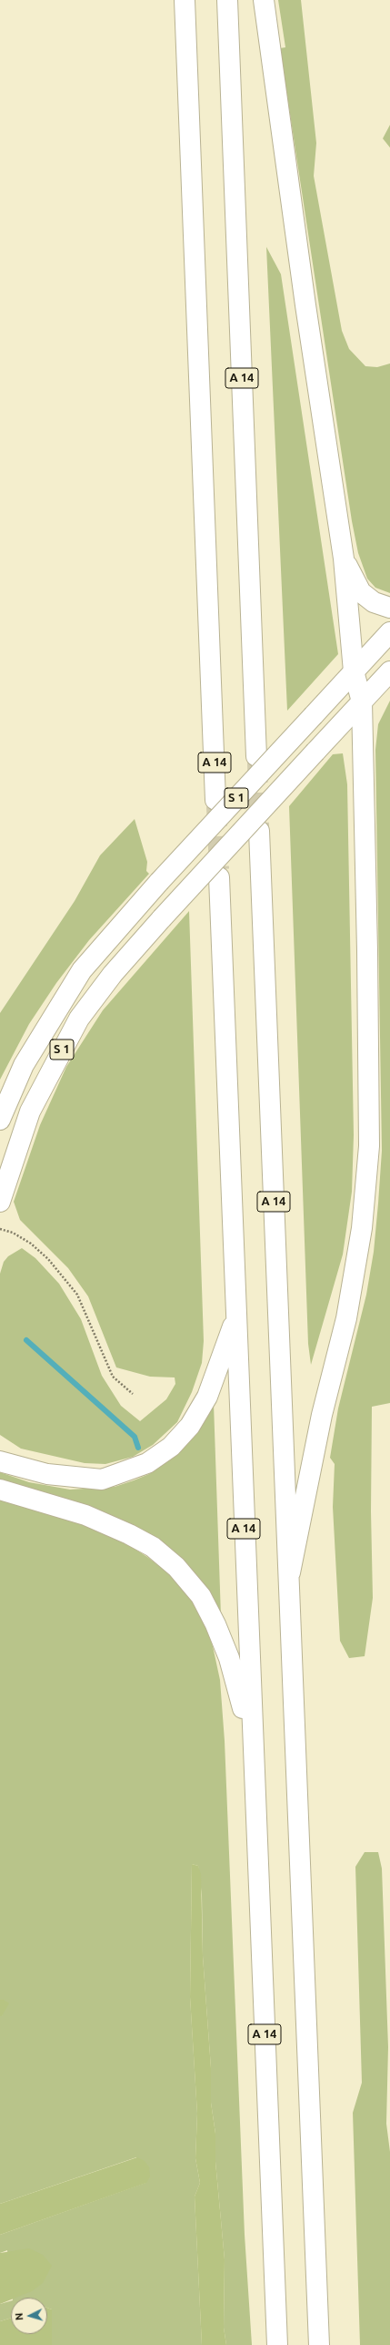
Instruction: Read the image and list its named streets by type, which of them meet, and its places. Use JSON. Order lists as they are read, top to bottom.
{
  "streets": {
    "main road": ["A 14", "S 1"]
  },
  "north": "left"
}
